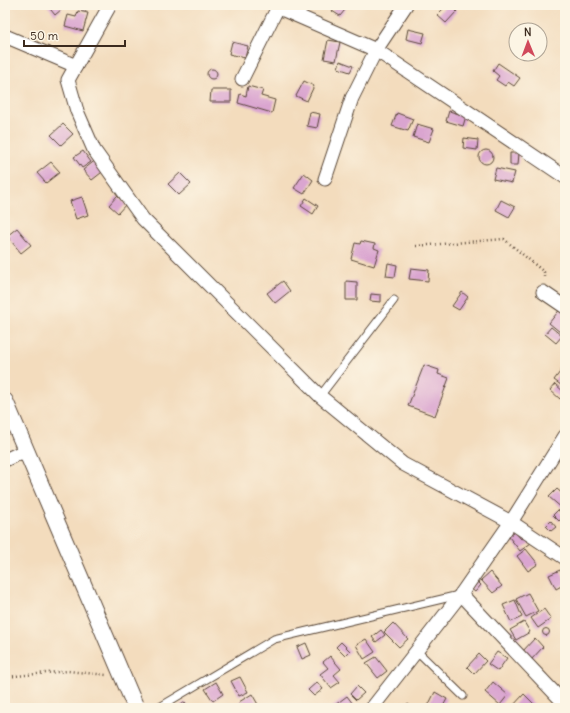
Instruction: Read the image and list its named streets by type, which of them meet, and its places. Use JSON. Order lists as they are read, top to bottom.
{
  "scale_bar": "50 m",
  "north": "top"
}
